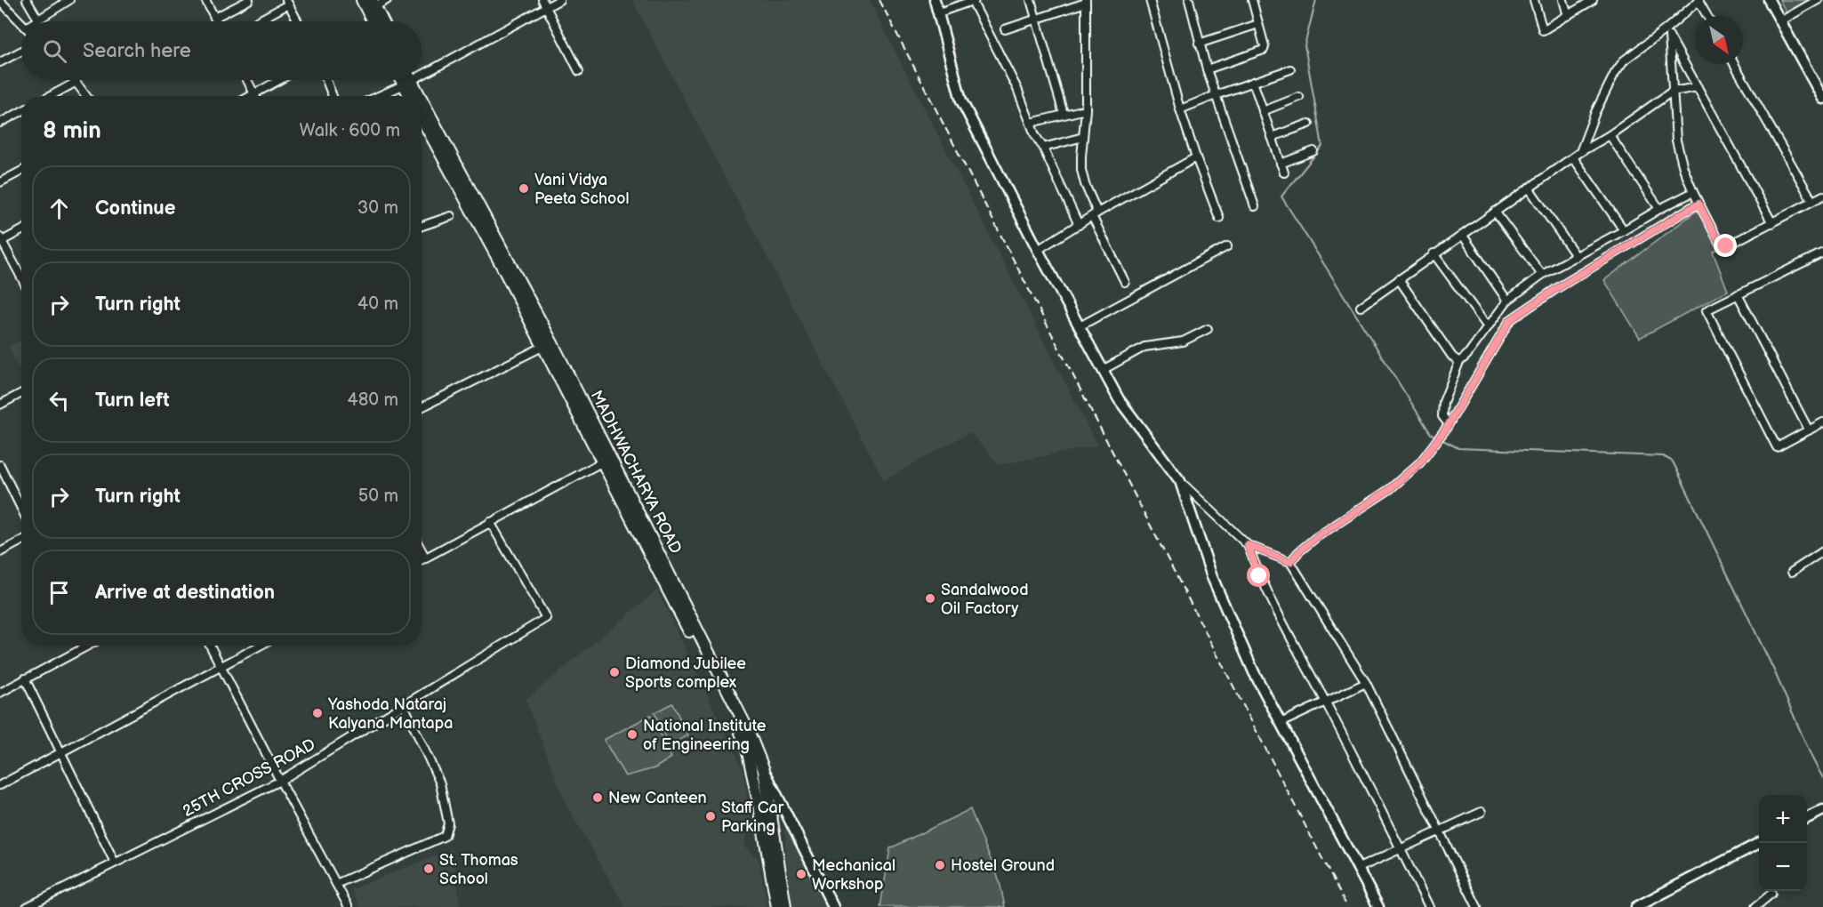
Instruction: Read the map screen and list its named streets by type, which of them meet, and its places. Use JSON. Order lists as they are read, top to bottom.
{
  "streets": {
    "main road": ["MADHWACHARYA ROAD"],
    "street": ["25TH CROSS ROAD"]
  },
  "places": [
    "Vani Vidya Peeta School",
    "Sandalwood Oil Factory",
    "Diamond Jubilee Sports complex",
    "Yashoda Nataraj Kalyana Mantapa",
    "National Institute of Engineering",
    "New Canteen",
    "Staff Car Parking",
    "Hostel Ground",
    "St. Thomas School",
    "Mechanical Workshop"
  ],
  "north": "bottom right",
  "page": {
    "search": "Search here",
    "heading": ["8 min", "Walk · 600 m"],
    "list": [
      ["Continue", "30 m"],
      ["Turn right", "40 m"],
      ["Turn left", "480 m"],
      ["Turn right", "50 m"],
      "Arrive at destination"
    ],
    "map_buttons": ["+", "−"]
  }
}
